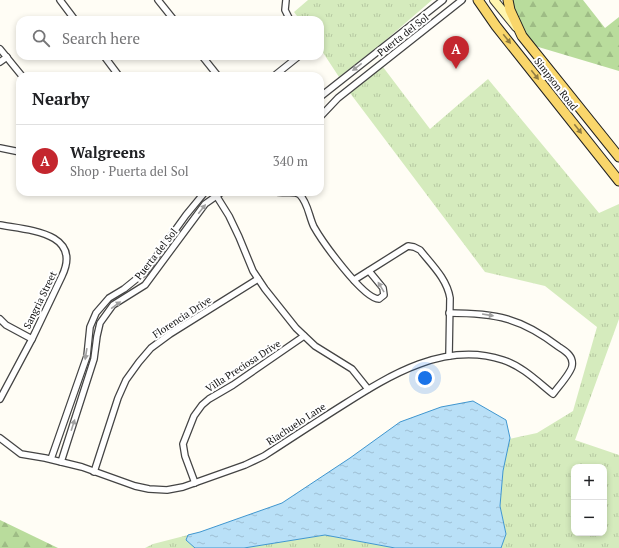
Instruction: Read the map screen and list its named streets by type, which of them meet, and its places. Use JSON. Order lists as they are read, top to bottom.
{
  "streets": {
    "main road": ["Simpson Road"],
    "street": [
      "Puerta del Sol",
      "Sangria Street",
      "Florencia Drive",
      "Villa Preciosa Drive",
      "Riachuelo Lane"
    ]
  },
  "crossings": [
    ["Puerta del Sol", "Riachuelo Lane"],
    ["Florencia Drive", "Riachuelo Lane"],
    ["Villa Preciosa Drive", "Riachuelo Lane"]
  ],
  "page": {
    "search": "Search here",
    "pins": "A",
    "heading": "Nearby",
    "list": [
      {
        "mark": "A",
        "name": "Walgreens",
        "note": "Shop · Puerta del Sol",
        "value": "340 m"
      }
    ],
    "map_buttons": ["+", "−"]
  }
}
